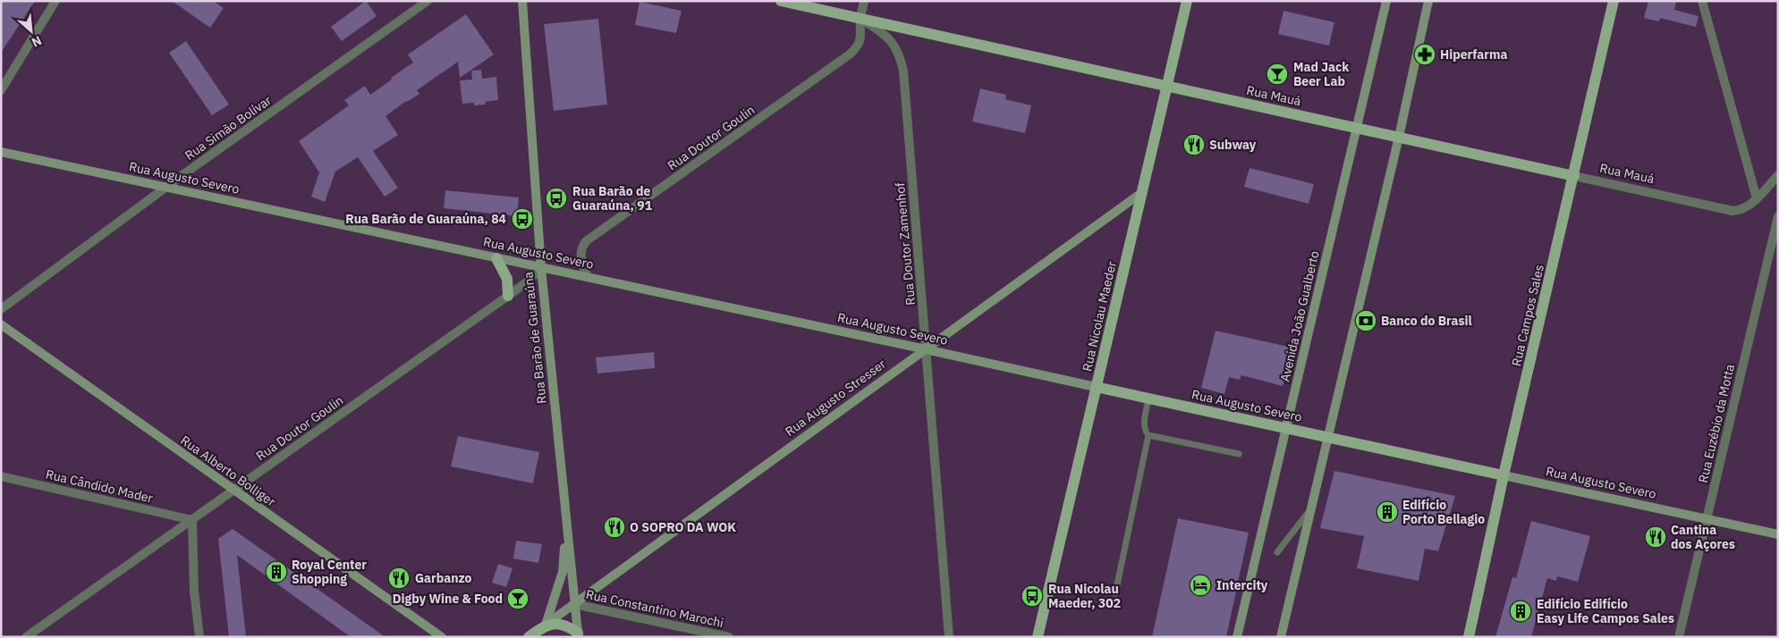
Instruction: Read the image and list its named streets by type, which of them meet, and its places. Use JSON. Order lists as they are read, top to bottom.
{
  "streets": {
    "main road": [
      "Rua Mauá",
      "Rua Augusto Severo",
      "Rua Campos Sales",
      "Rua Nicolau Maeder",
      "Avenida João Gualberto",
      "Rua Barão de Guaraúna",
      "Rua Augusto Stresser",
      "Rua Alberto Bolliger"
    ],
    "street": [
      "Rua Simão Bolívar",
      "Rua Doutor Goulin",
      "Rua Doutor Zamenhof",
      "Rua Euzébio da Motta",
      "Rua Cândido Mader",
      "Rua Constantino Marochi"
    ]
  },
  "crossings": [
    ["Rua Mauá", "Rua Doutor Goulin"],
    ["Rua Mauá", "Rua Doutor Zamenhof"],
    ["Rua Mauá", "Rua Campos Sales"],
    ["Rua Mauá", "Rua Nicolau Maeder"],
    ["Rua Mauá", "Avenida João Gualberto"],
    ["Rua Simão Bolívar", "Rua Augusto Severo"],
    ["Rua Doutor Goulin", "Rua Augusto Severo"],
    ["Rua Doutor Goulin", "Rua Doutor Zamenhof"],
    ["Rua Doutor Goulin", "Rua Barão de Guaraúna"],
    ["Rua Doutor Goulin", "Rua Alberto Bolliger"],
    ["Rua Doutor Goulin", "Rua Cândido Mader"],
    ["Rua Augusto Severo", "Rua Doutor Zamenhof"],
    ["Rua Augusto Severo", "Rua Campos Sales"],
    ["Rua Augusto Severo", "Rua Nicolau Maeder"],
    ["Rua Augusto Severo", "Avenida João Gualberto"],
    ["Rua Augusto Severo", "Rua Barão de Guaraúna"],
    ["Rua Augusto Severo", "Rua Augusto Stresser"],
    ["Rua Augusto Severo", "Rua Euzébio da Motta"],
    ["Rua Doutor Zamenhof", "Rua Augusto Stresser"],
    ["Rua Nicolau Maeder", "Rua Augusto Stresser"],
    ["Rua Barão de Guaraúna", "Rua Augusto Stresser"],
    ["Rua Barão de Guaraúna", "Rua Constantino Marochi"],
    ["Rua Augusto Stresser", "Rua Constantino Marochi"]
  ],
  "places": {
    "pharmacy": ["Hiperfarma"],
    "bar": ["Mad Jack Beer Lab", "Digby Wine & Food"],
    "restaurant": [
      "Subway",
      "O SOPRO DA WOK",
      "Cantina dos Açores",
      "Garbanzo"
    ],
    "bus stop": ["Rua Barão de Guaraúna, 91", "Rua Barão de Guaraúna, 84", "Rua Nicolau Maeder, 302"],
    "bank": ["Banco do Brasil"],
    "building": ["Edifício Porto Bellagio", "Royal Center Shopping", "Edifício Edifício Easy Life Campos Sales"],
    "hotel": ["Intercity"]
  },
  "north": "bottom right"
}
